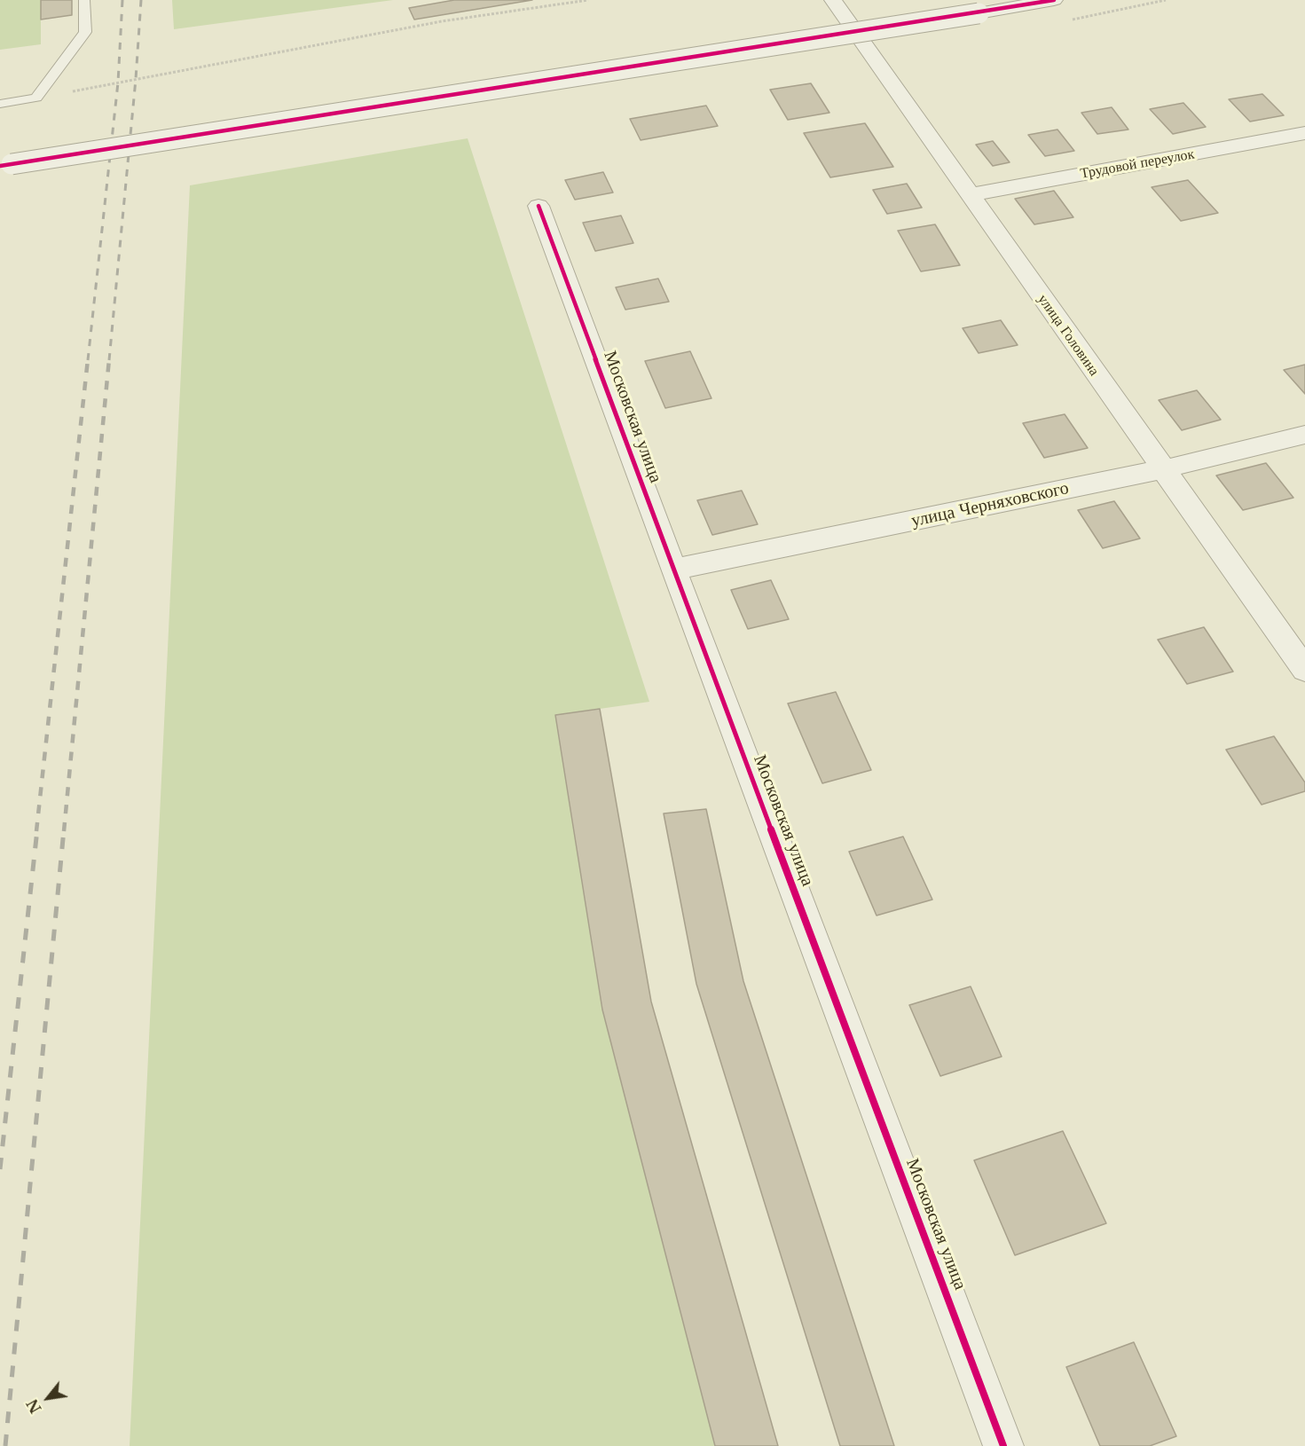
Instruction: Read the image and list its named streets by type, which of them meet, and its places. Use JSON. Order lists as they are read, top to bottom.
{
  "streets": {
    "street": [
      "Трудовой переулок",
      "улица Головина",
      "Московская улица",
      "улица Черняховского"
    ]
  },
  "crossings": [
    ["Трудовой переулок", "улица Головина"],
    ["улица Головина", "улица Черняховского"],
    ["Московская улица", "улица Черняховского"]
  ],
  "north": "bottom left"
}
